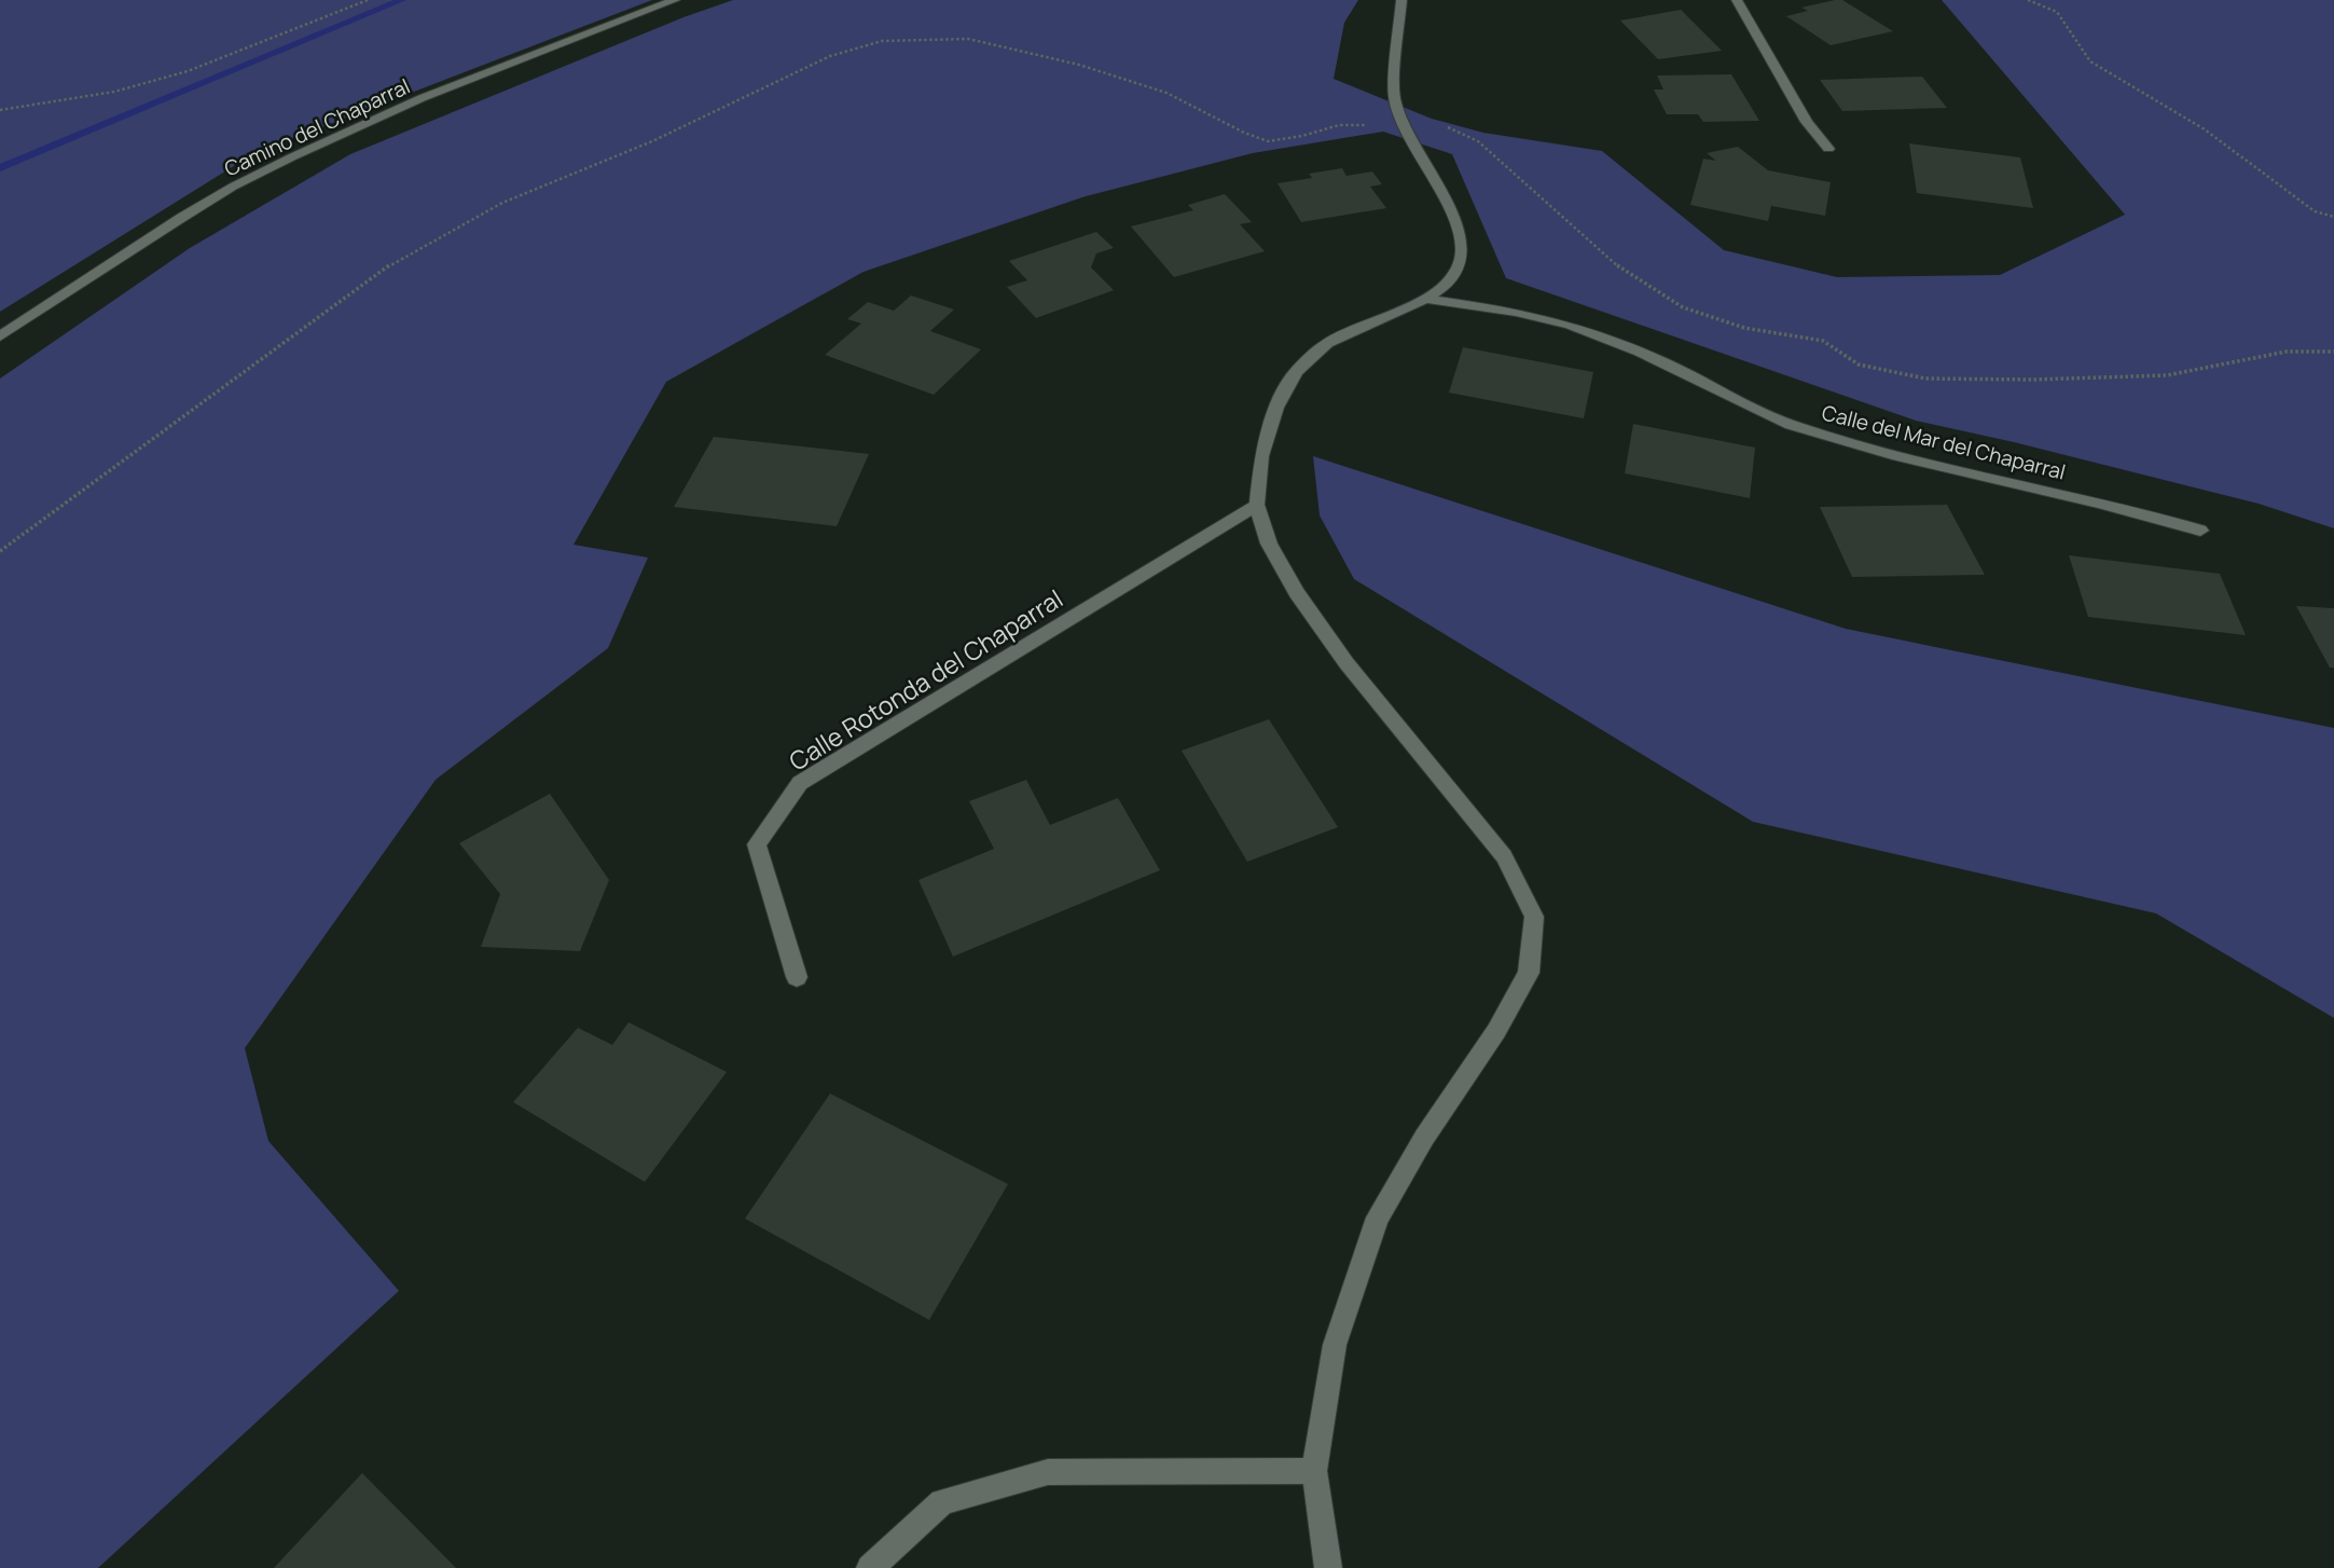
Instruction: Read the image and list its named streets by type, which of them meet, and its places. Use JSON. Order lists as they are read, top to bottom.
{
  "streets": {
    "street": ["Camino del Chaparral", "Calle del Mar del Chaparral", "Calle Rotonda del Chaparral"]
  }
}
